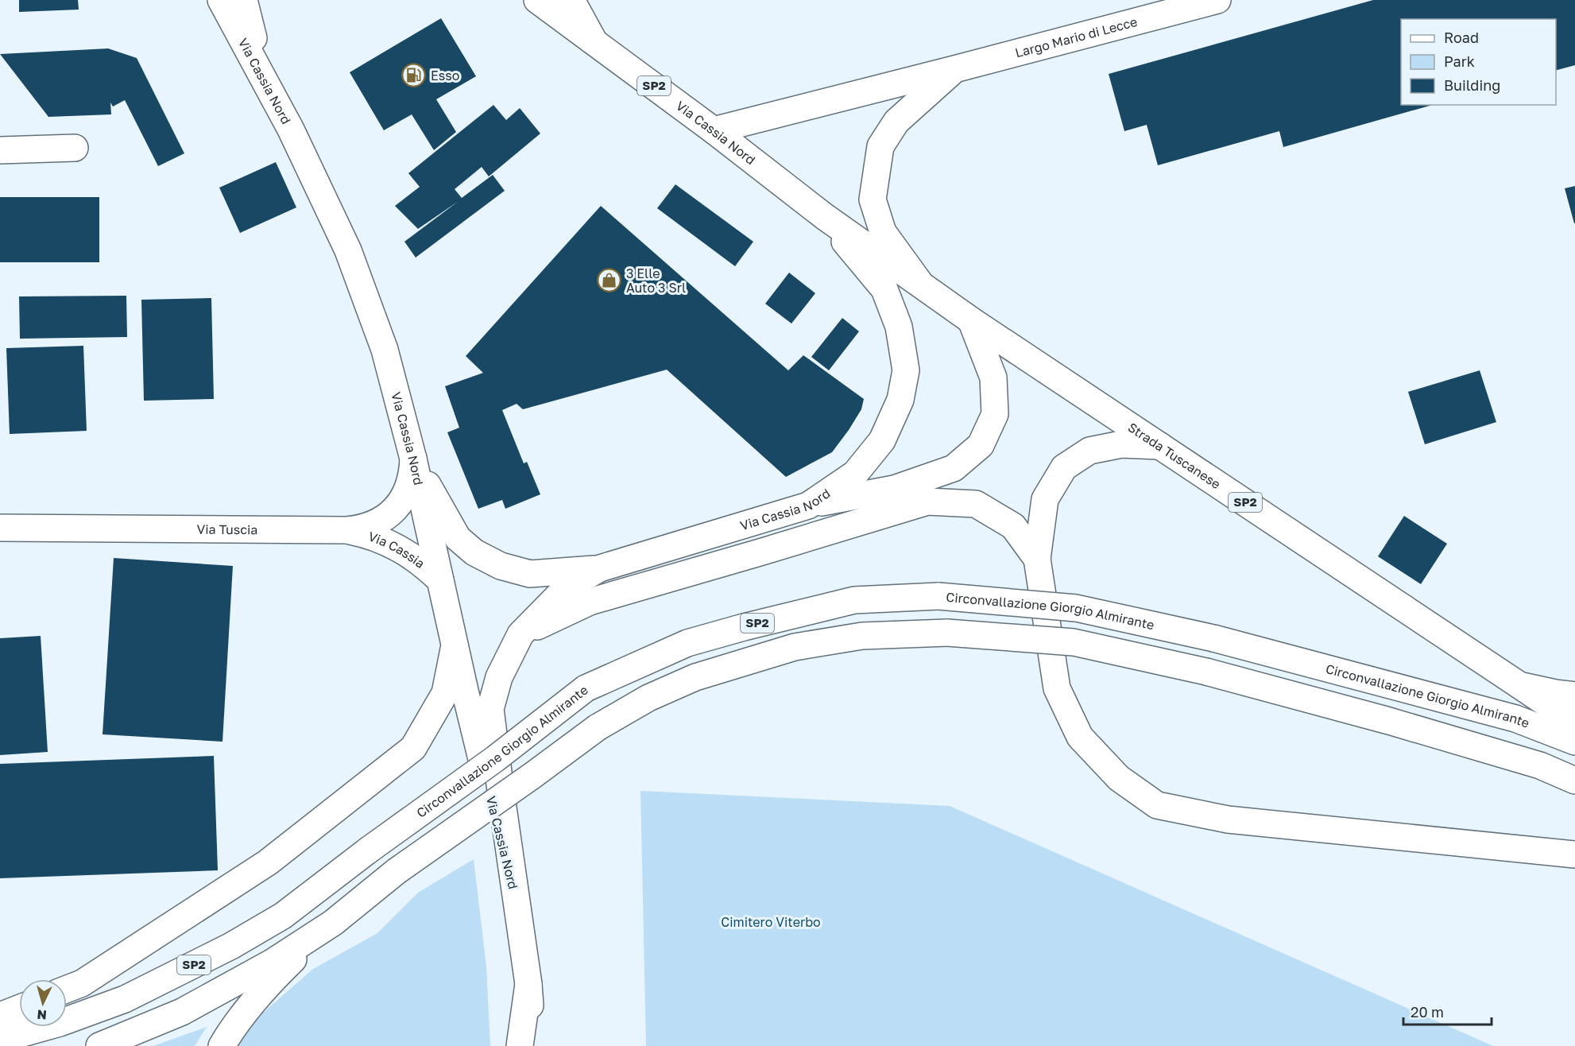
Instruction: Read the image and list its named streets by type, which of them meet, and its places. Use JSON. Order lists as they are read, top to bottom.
{
  "streets": {
    "main road": [
      "Largo Mario di Lecce",
      "Via Cassia Nord",
      "SP2",
      "Strada Tuscanese",
      "Via Tuscia",
      "Via Cassia",
      "Circonvallazione Giorgio Almirante"
    ]
  },
  "crossings": [
    ["Largo Mario di Lecce", "Via Cassia Nord"],
    ["Via Cassia Nord", "Strada Tuscanese"],
    ["Via Cassia Nord", "Via Tuscia"],
    ["Via Cassia Nord", "Via Cassia"],
    ["SP2", "Strada Tuscanese"],
    ["Via Tuscia", "Via Cassia"]
  ],
  "parks": ["Cimitero Viterbo"],
  "places": {
    "fuel station": ["Esso"],
    "shop": ["3 Elle Auto 3 Srl"]
  },
  "legend": ["Road", "Park", "Building"],
  "scale_bar": "20 m",
  "north": "bottom"
}
